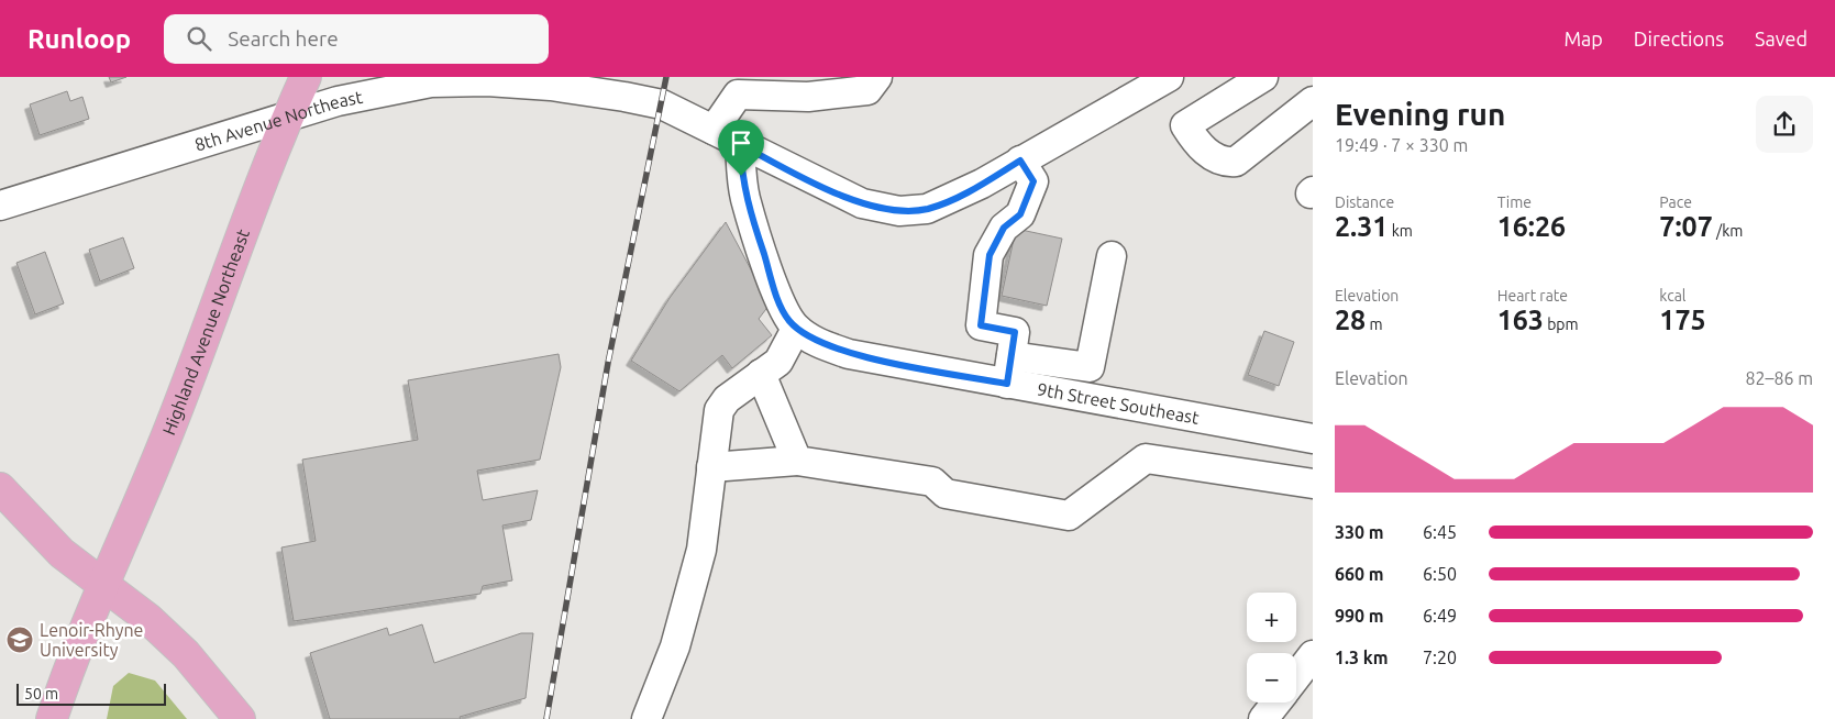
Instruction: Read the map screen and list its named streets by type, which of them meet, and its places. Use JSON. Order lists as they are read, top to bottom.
{
  "streets": {
    "main road": ["Highland Avenue Northeast"],
    "street": ["8th Avenue Northeast", "9th Street Southeast"]
  },
  "crossings": [
    ["8th Avenue Northeast", "Highland Avenue Northeast"],
    ["8th Avenue Northeast", "9th Street Southeast"]
  ],
  "places": {
    "school or university": ["Lenoir-Rhyne University"]
  },
  "scale_bar": "50 m",
  "page": {
    "header": "Runloop",
    "search": "Search here",
    "nav": ["Map", "Directions", "Saved"],
    "heading": ["Evening run", "19:49 · 7 × 330 m"],
    "stats": [
      ["Distance", "2.31 km"],
      ["Time", "16:26"],
      ["Pace", "7:07 /km"],
      ["Elevation", "28 m"],
      ["Heart rate", "163 bpm"],
      ["kcal", "175"]
    ],
    "chart": ["Elevation", "82–86 m"],
    "list": [
      {
        "name": "330 m",
        "note": "6:45"
      },
      {
        "name": "660 m",
        "note": "6:50"
      },
      {
        "name": "990 m",
        "note": "6:49"
      },
      {
        "name": "1.3 km",
        "note": "7:20"
      }
    ],
    "map_buttons": ["+", "−"],
    "scale": "50 m"
  }
}
